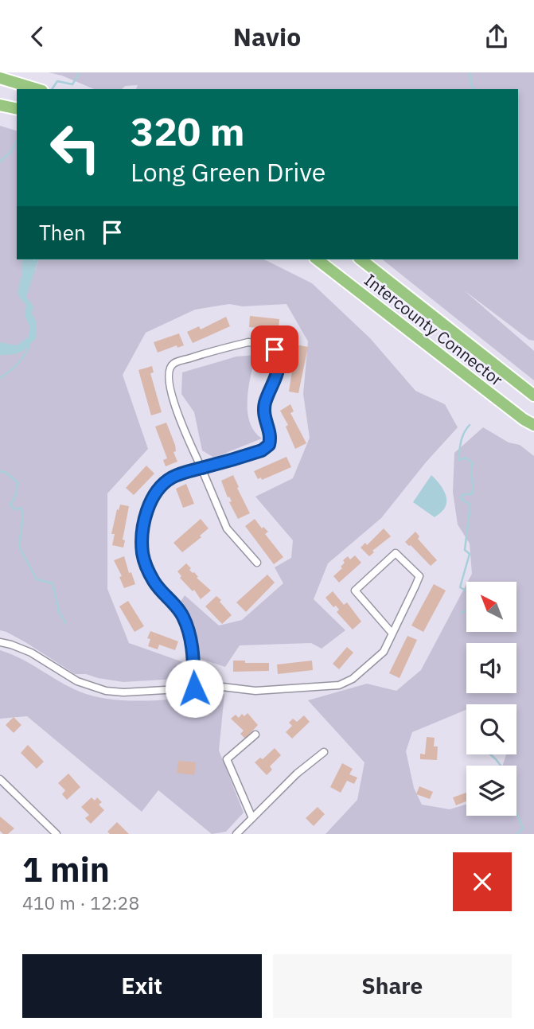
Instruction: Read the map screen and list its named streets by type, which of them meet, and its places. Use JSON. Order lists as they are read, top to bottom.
{
  "streets": {
    "highway": ["Intercounty Connector"]
  },
  "north": "top left",
  "page": {
    "header": "Navio",
    "turn": ["320 m", "Long Green Drive"],
    "then": "Then",
    "heading": ["1 min", "410 m · 12:28"],
    "buttons": ["Exit", "Share"]
  }
}
